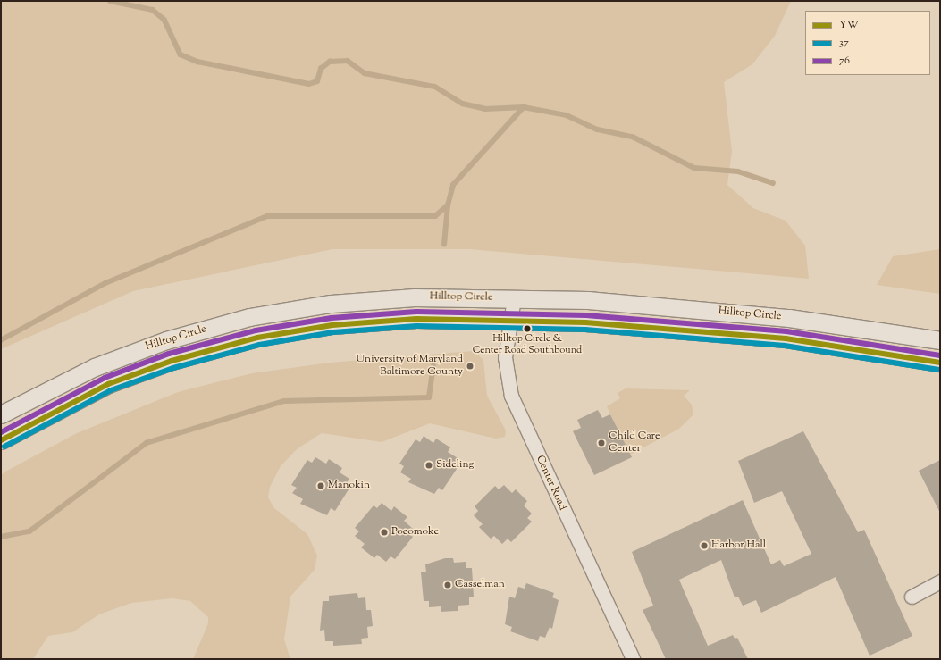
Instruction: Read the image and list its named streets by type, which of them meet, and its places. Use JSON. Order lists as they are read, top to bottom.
{
  "streets": {
    "street": ["Hilltop Circle", "Center Road"]
  },
  "crossings": [
    ["Hilltop Circle", "Center Road"]
  ],
  "places": [
    "Hilltop Circle & Center Road Southbound",
    "University of Maryland Baltimore County",
    "Child Care Center",
    "Sideling",
    "Manokin",
    "Pocomoke",
    "Harbor Hall",
    "Casselman"
  ],
  "lines": ["transit line 76", "transit line YW", "transit line 37"],
  "legend": ["YW", "37", "76"]
}
